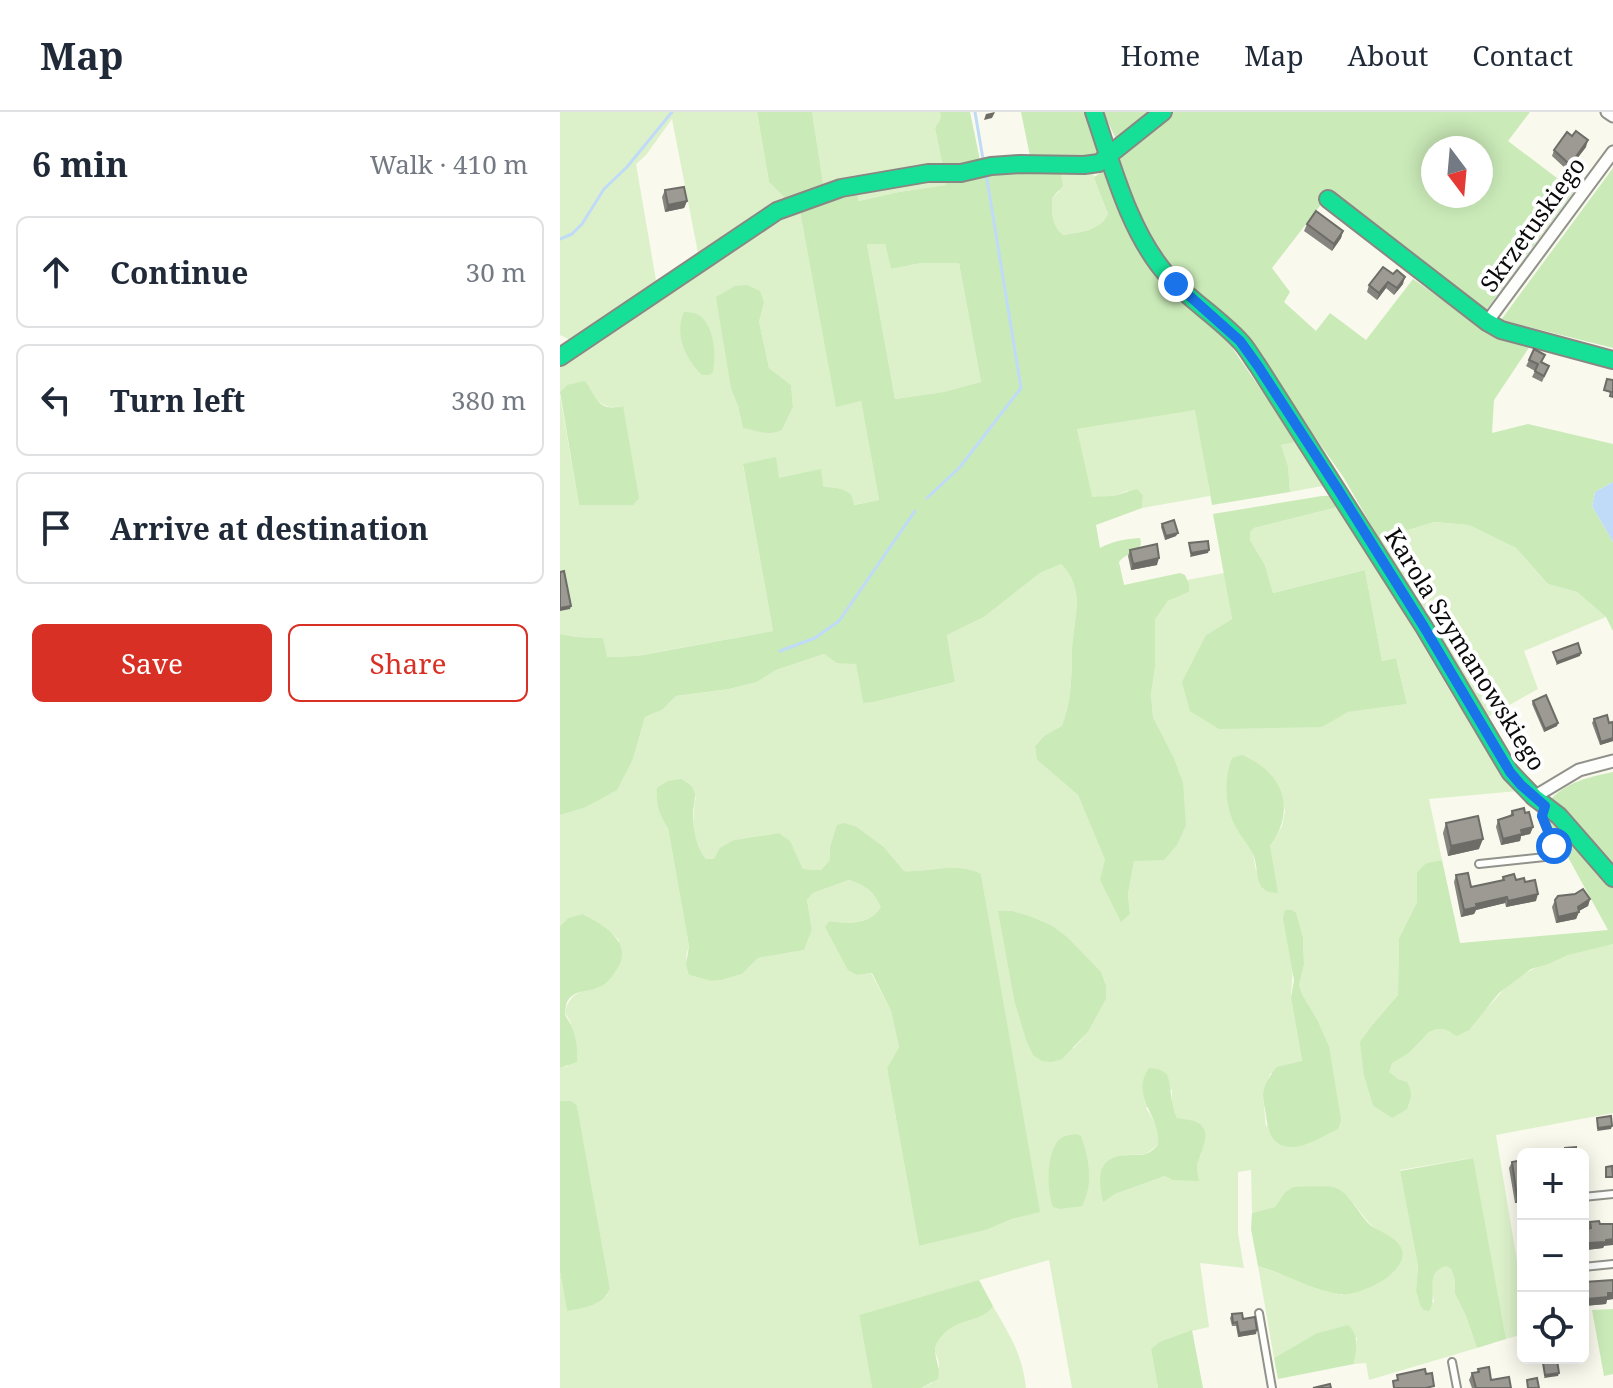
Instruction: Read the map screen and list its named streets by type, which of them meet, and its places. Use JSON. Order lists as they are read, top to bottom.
{
  "streets": {
    "street": ["Skrzetuskiego", "Karola Szymanowskiego"]
  },
  "north": "bottom",
  "page": {
    "header": "Map",
    "nav": [
      "Home",
      "Map",
      "About",
      "Contact"
    ],
    "heading": ["6 min", "Walk · 410 m"],
    "list": [
      ["Continue", "30 m"],
      ["Turn left", "380 m"],
      "Arrive at destination"
    ],
    "buttons": ["Save", "Share"],
    "map_buttons": ["+", "−"]
  }
}
